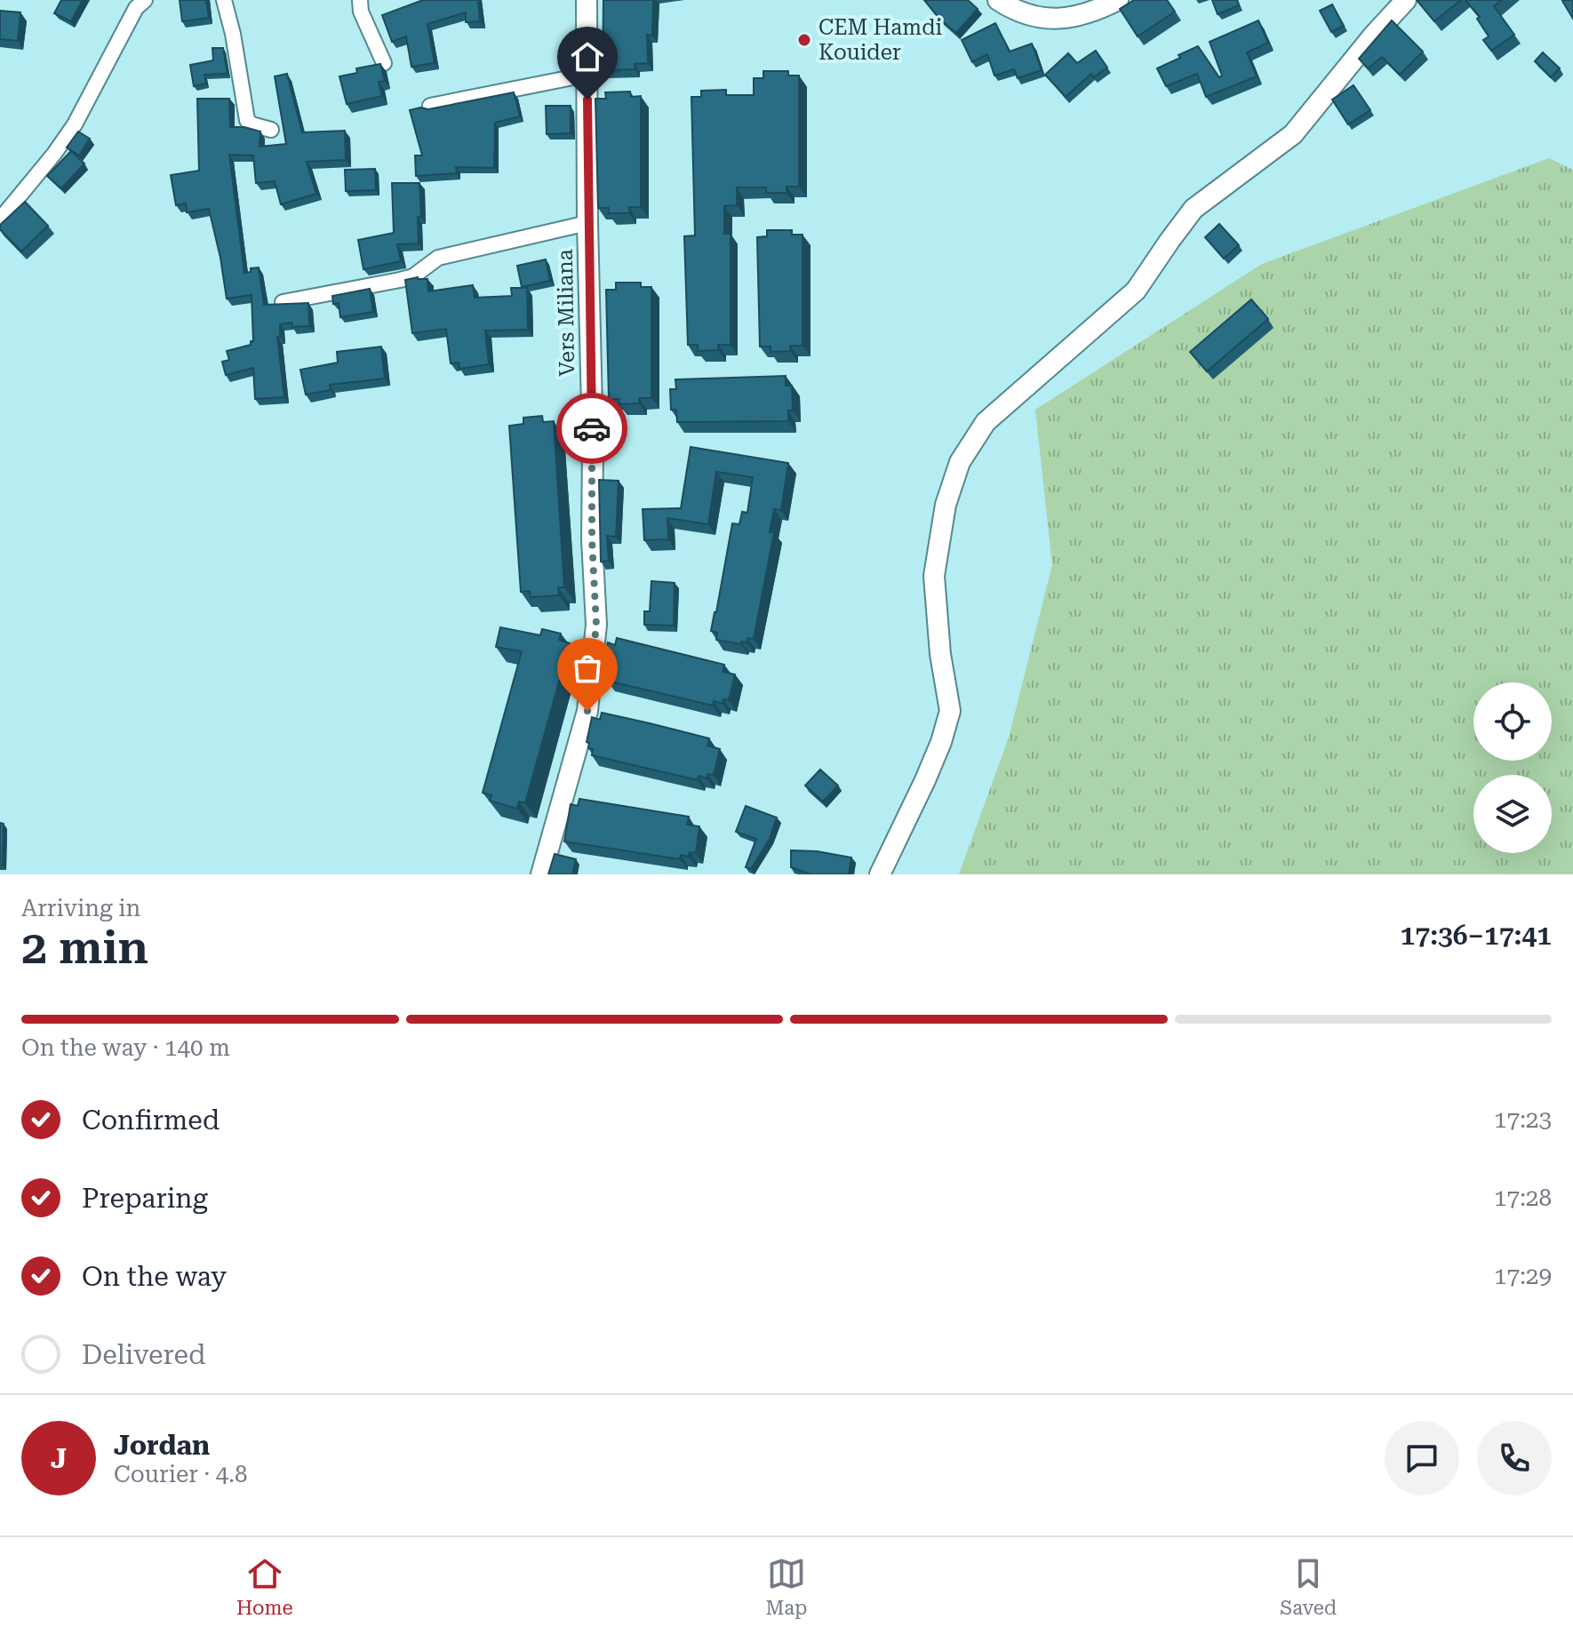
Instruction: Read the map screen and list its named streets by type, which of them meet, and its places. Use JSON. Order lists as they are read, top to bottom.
{
  "streets": {
    "street": ["Vers Miliana"]
  },
  "places": ["CEM Hamdi Kouider"],
  "page": {
    "heading": ["2 min", "Arriving in", "17:36–17:41"],
    "panel": ["Jordan", "Courier · 4.8"],
    "bar": "On the way · 140 m",
    "list": [
      ["Confirmed", "17:23"],
      ["Preparing", "17:28"],
      ["On the way", "17:29"],
      "Delivered"
    ],
    "round": "J",
    "tabs": ["Home", "Map", "Saved"]
  }
}
